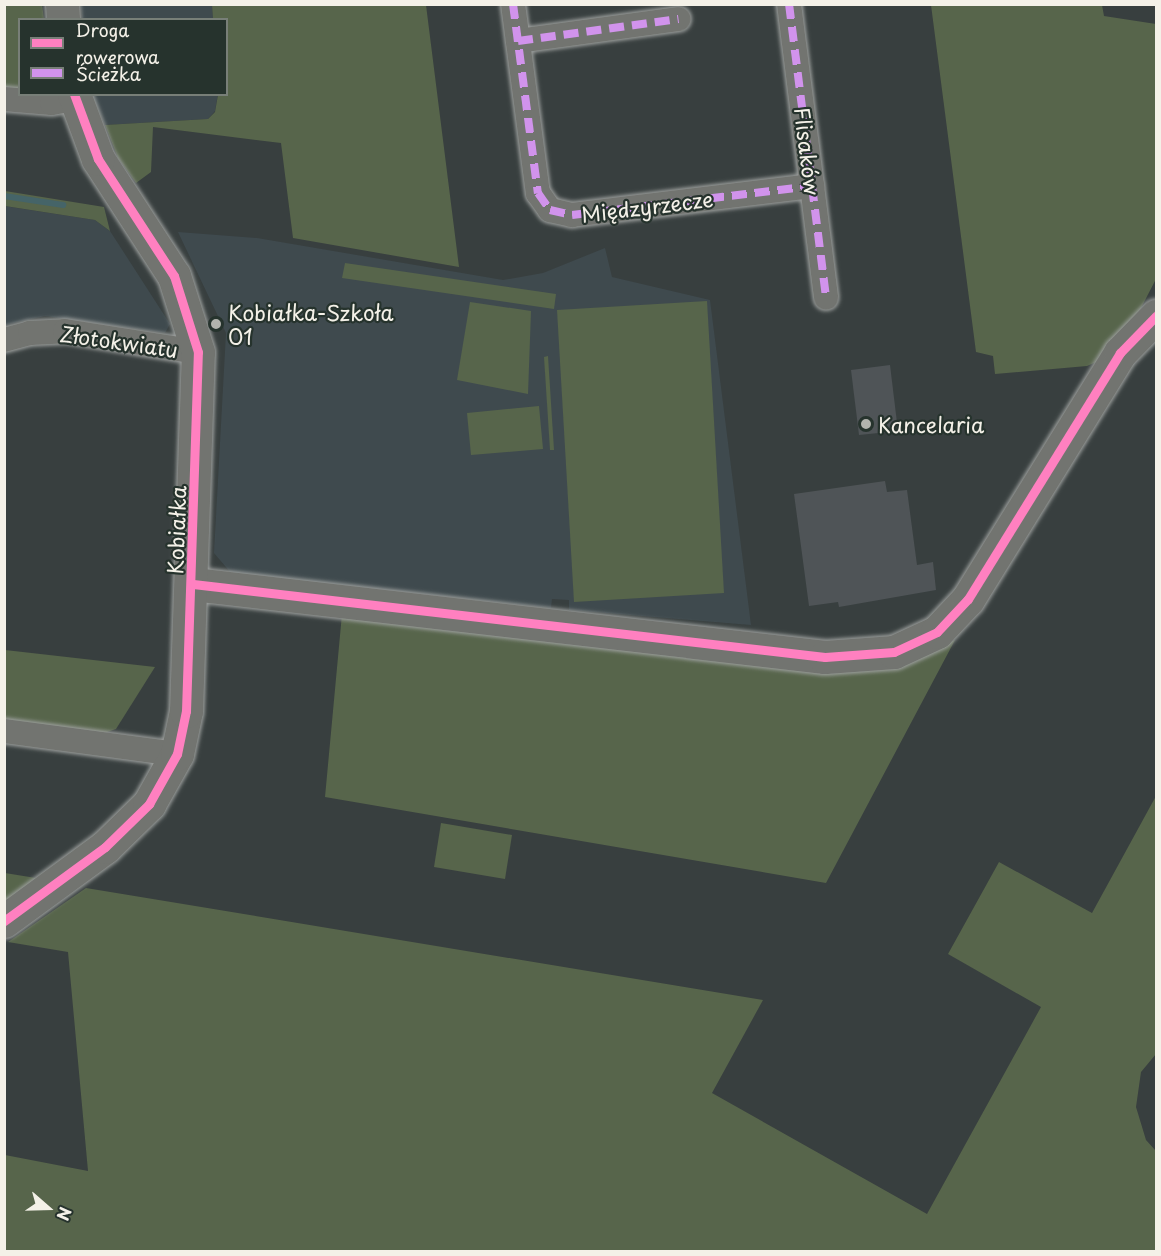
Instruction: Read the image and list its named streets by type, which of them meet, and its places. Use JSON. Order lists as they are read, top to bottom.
{
  "streets": {
    "street": [
      "Flisaków",
      "Międzyrzecze",
      "Złotokwiatu",
      "Kobiałka"
    ]
  },
  "crossings": [
    ["Flisaków", "Międzyrzecze"],
    ["Złotokwiatu", "Kobiałka"]
  ],
  "places": ["Kobiałka-Szkoła 01", "Kancelaria"],
  "legend": ["Droga rowerowa", "Ścieżka"],
  "north": "right"
}
